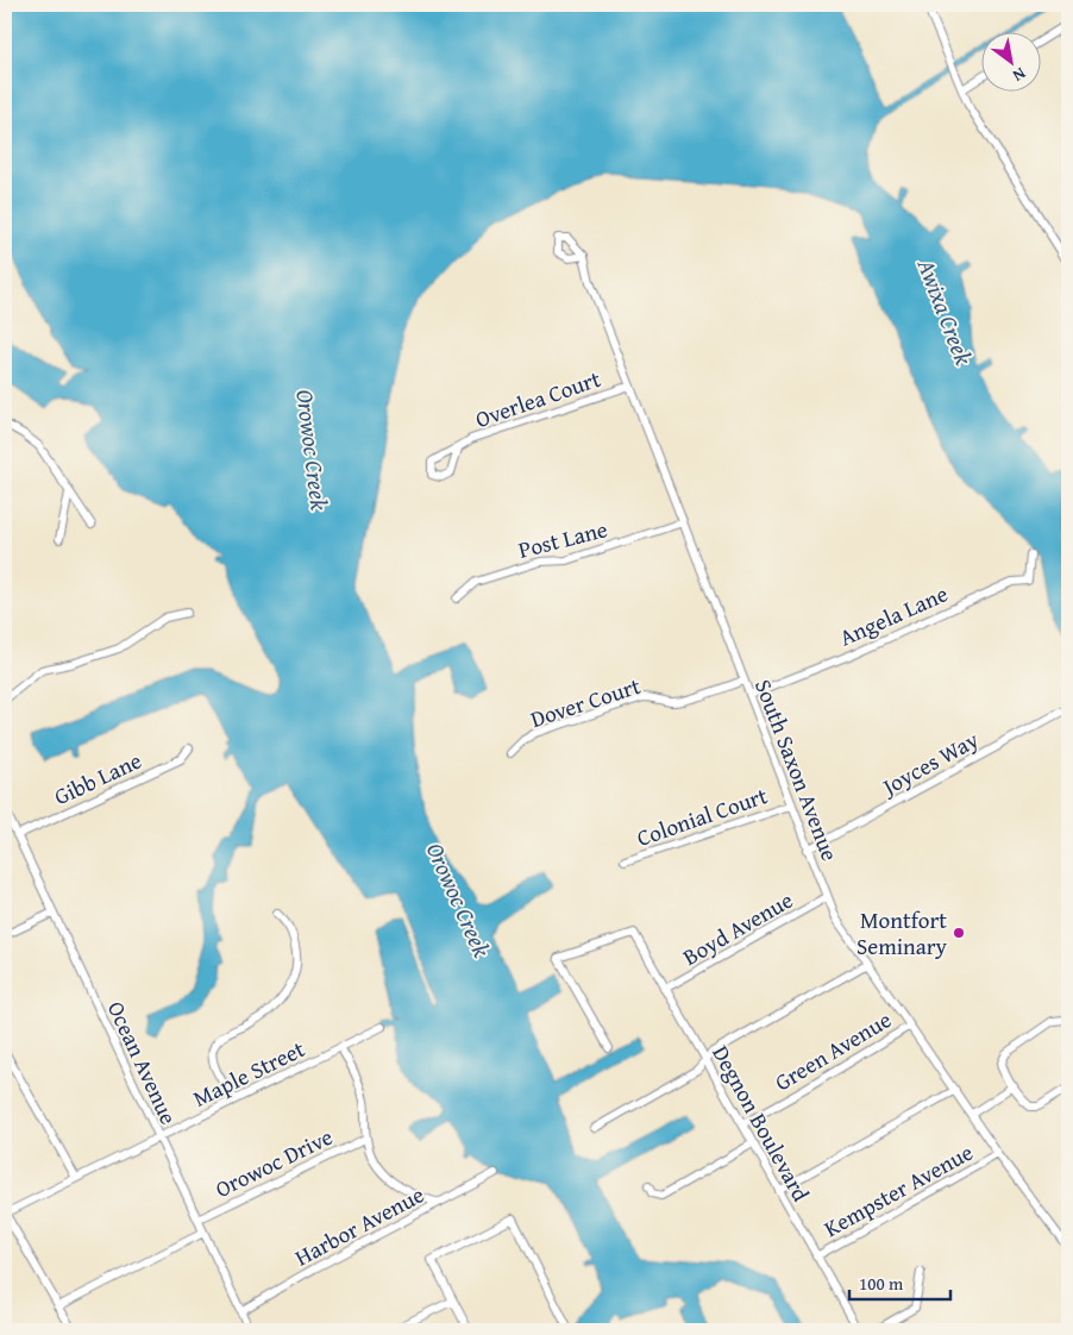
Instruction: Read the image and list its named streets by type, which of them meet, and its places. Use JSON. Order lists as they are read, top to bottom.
{
  "streets": {
    "street": [
      "Overlea Court",
      "Post Lane",
      "Angela Lane",
      "Dover Court",
      "Joyces Way",
      "South Saxon Avenue",
      "Gibb Lane",
      "Colonial Court",
      "Boyd Avenue",
      "Green Avenue",
      "Ocean Avenue",
      "Maple Street",
      "Degnon Boulevard",
      "Orowoc Drive",
      "Kempster Avenue",
      "Harbor Avenue"
    ]
  },
  "crossings": [
    ["Overlea Court", "South Saxon Avenue"],
    ["Post Lane", "South Saxon Avenue"],
    ["Angela Lane", "South Saxon Avenue"],
    ["Dover Court", "South Saxon Avenue"],
    ["Joyces Way", "South Saxon Avenue"],
    ["South Saxon Avenue", "Colonial Court"],
    ["South Saxon Avenue", "Boyd Avenue"],
    ["South Saxon Avenue", "Green Avenue"],
    ["South Saxon Avenue", "Kempster Avenue"],
    ["Gibb Lane", "Ocean Avenue"],
    ["Boyd Avenue", "Degnon Boulevard"],
    ["Green Avenue", "Degnon Boulevard"],
    ["Ocean Avenue", "Maple Street"],
    ["Ocean Avenue", "Orowoc Drive"],
    ["Ocean Avenue", "Harbor Avenue"],
    ["Degnon Boulevard", "Kempster Avenue"]
  ],
  "water": ["Awixa Creek", "Orowoc Creek"],
  "places": ["Montfort Seminary"],
  "scale_bar": "100 m",
  "north": "bottom right"
}
